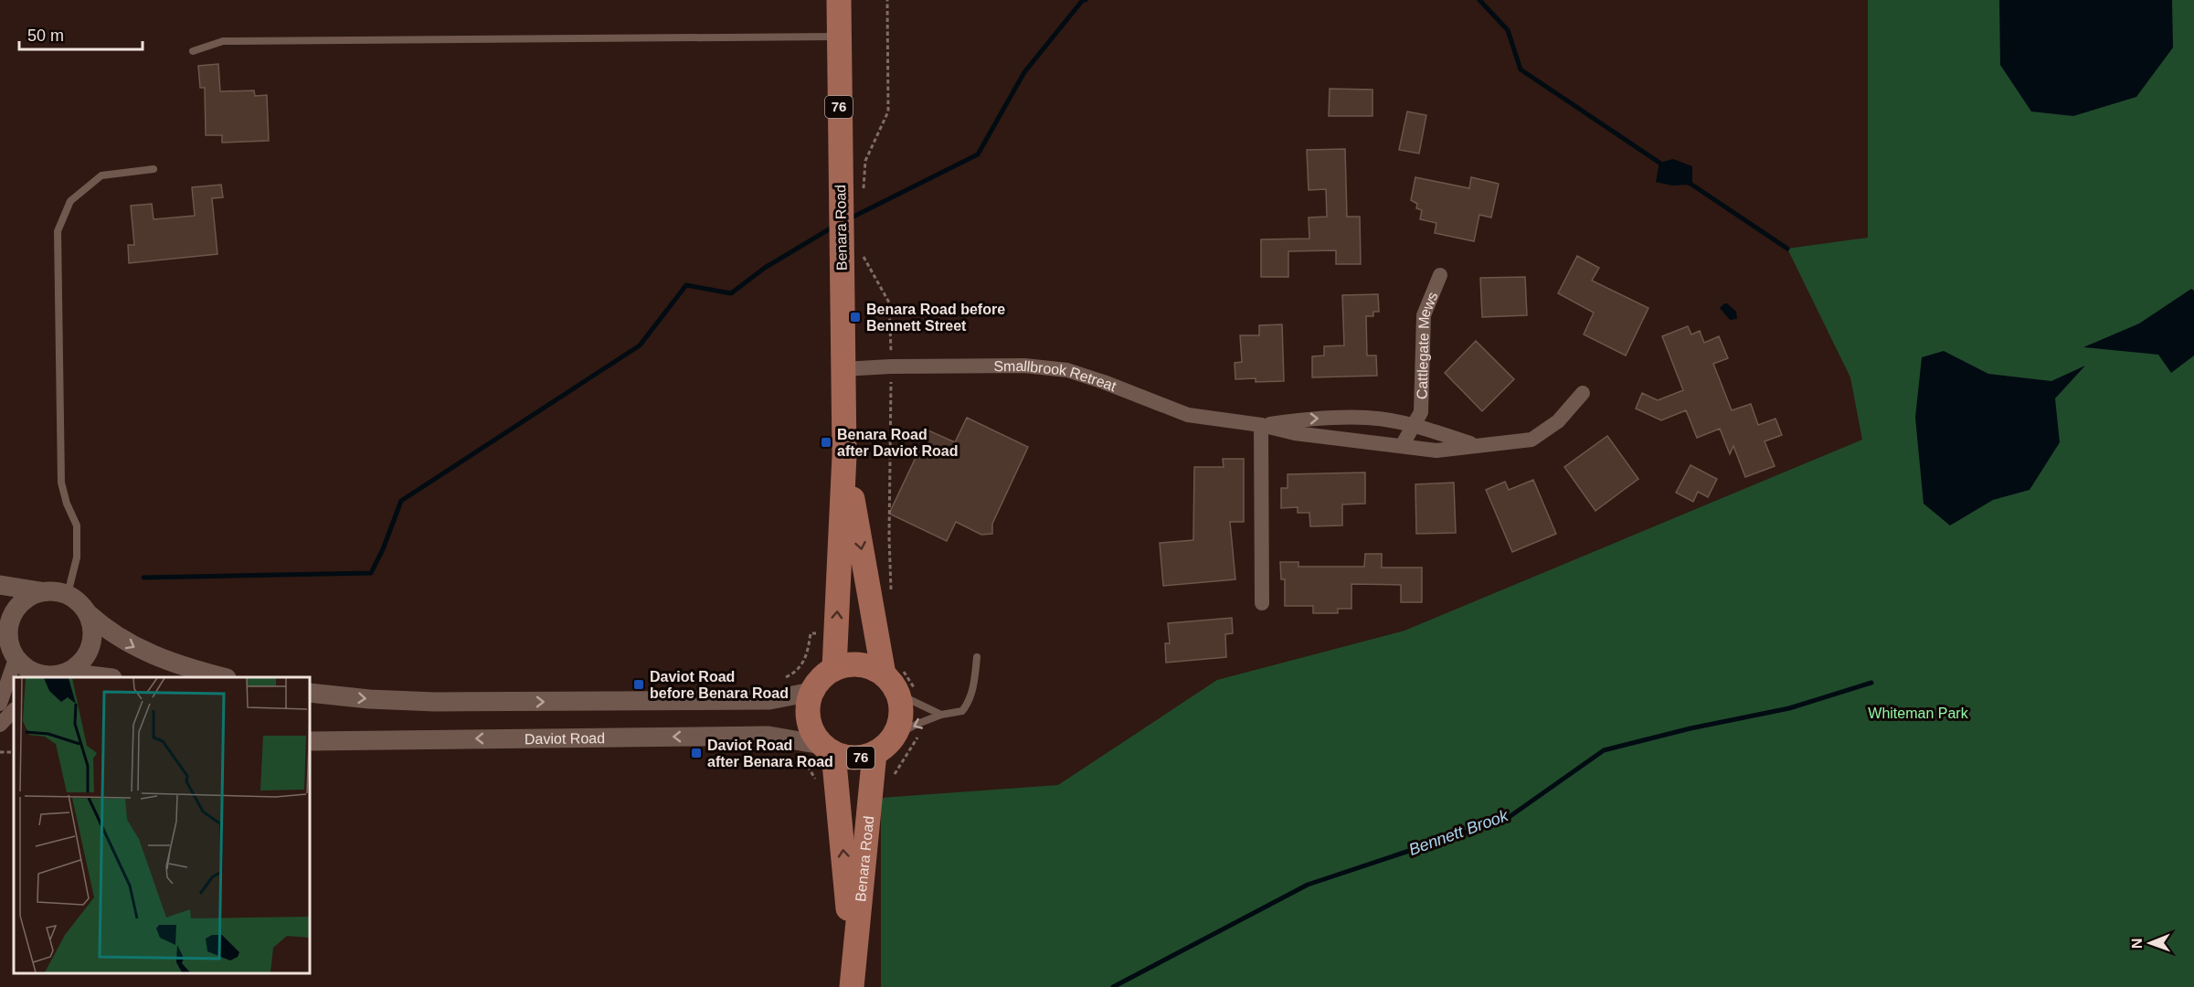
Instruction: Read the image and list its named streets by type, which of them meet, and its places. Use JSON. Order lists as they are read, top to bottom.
{
  "streets": {
    "main road": ["76", "Benara Road"],
    "street": ["Cattlegate Mews", "Smallbrook Retreat", "Daviot Road"]
  },
  "crossings": [
    ["76", "Benara Road"],
    ["76", "Daviot Road"],
    ["Benara Road", "Smallbrook Retreat"],
    ["Benara Road", "Daviot Road"],
    ["Cattlegate Mews", "Smallbrook Retreat"]
  ],
  "water": ["Bennett Brook"],
  "parks": ["Whiteman Park"],
  "places": {
    "transit": [
      "Benara Road before Bennett Street",
      "Benara Road after Daviot Road",
      "Daviot Road before Benara Road",
      "Daviot Road after Benara Road"
    ]
  },
  "scale_bar": "50 m",
  "north": "left"
}
